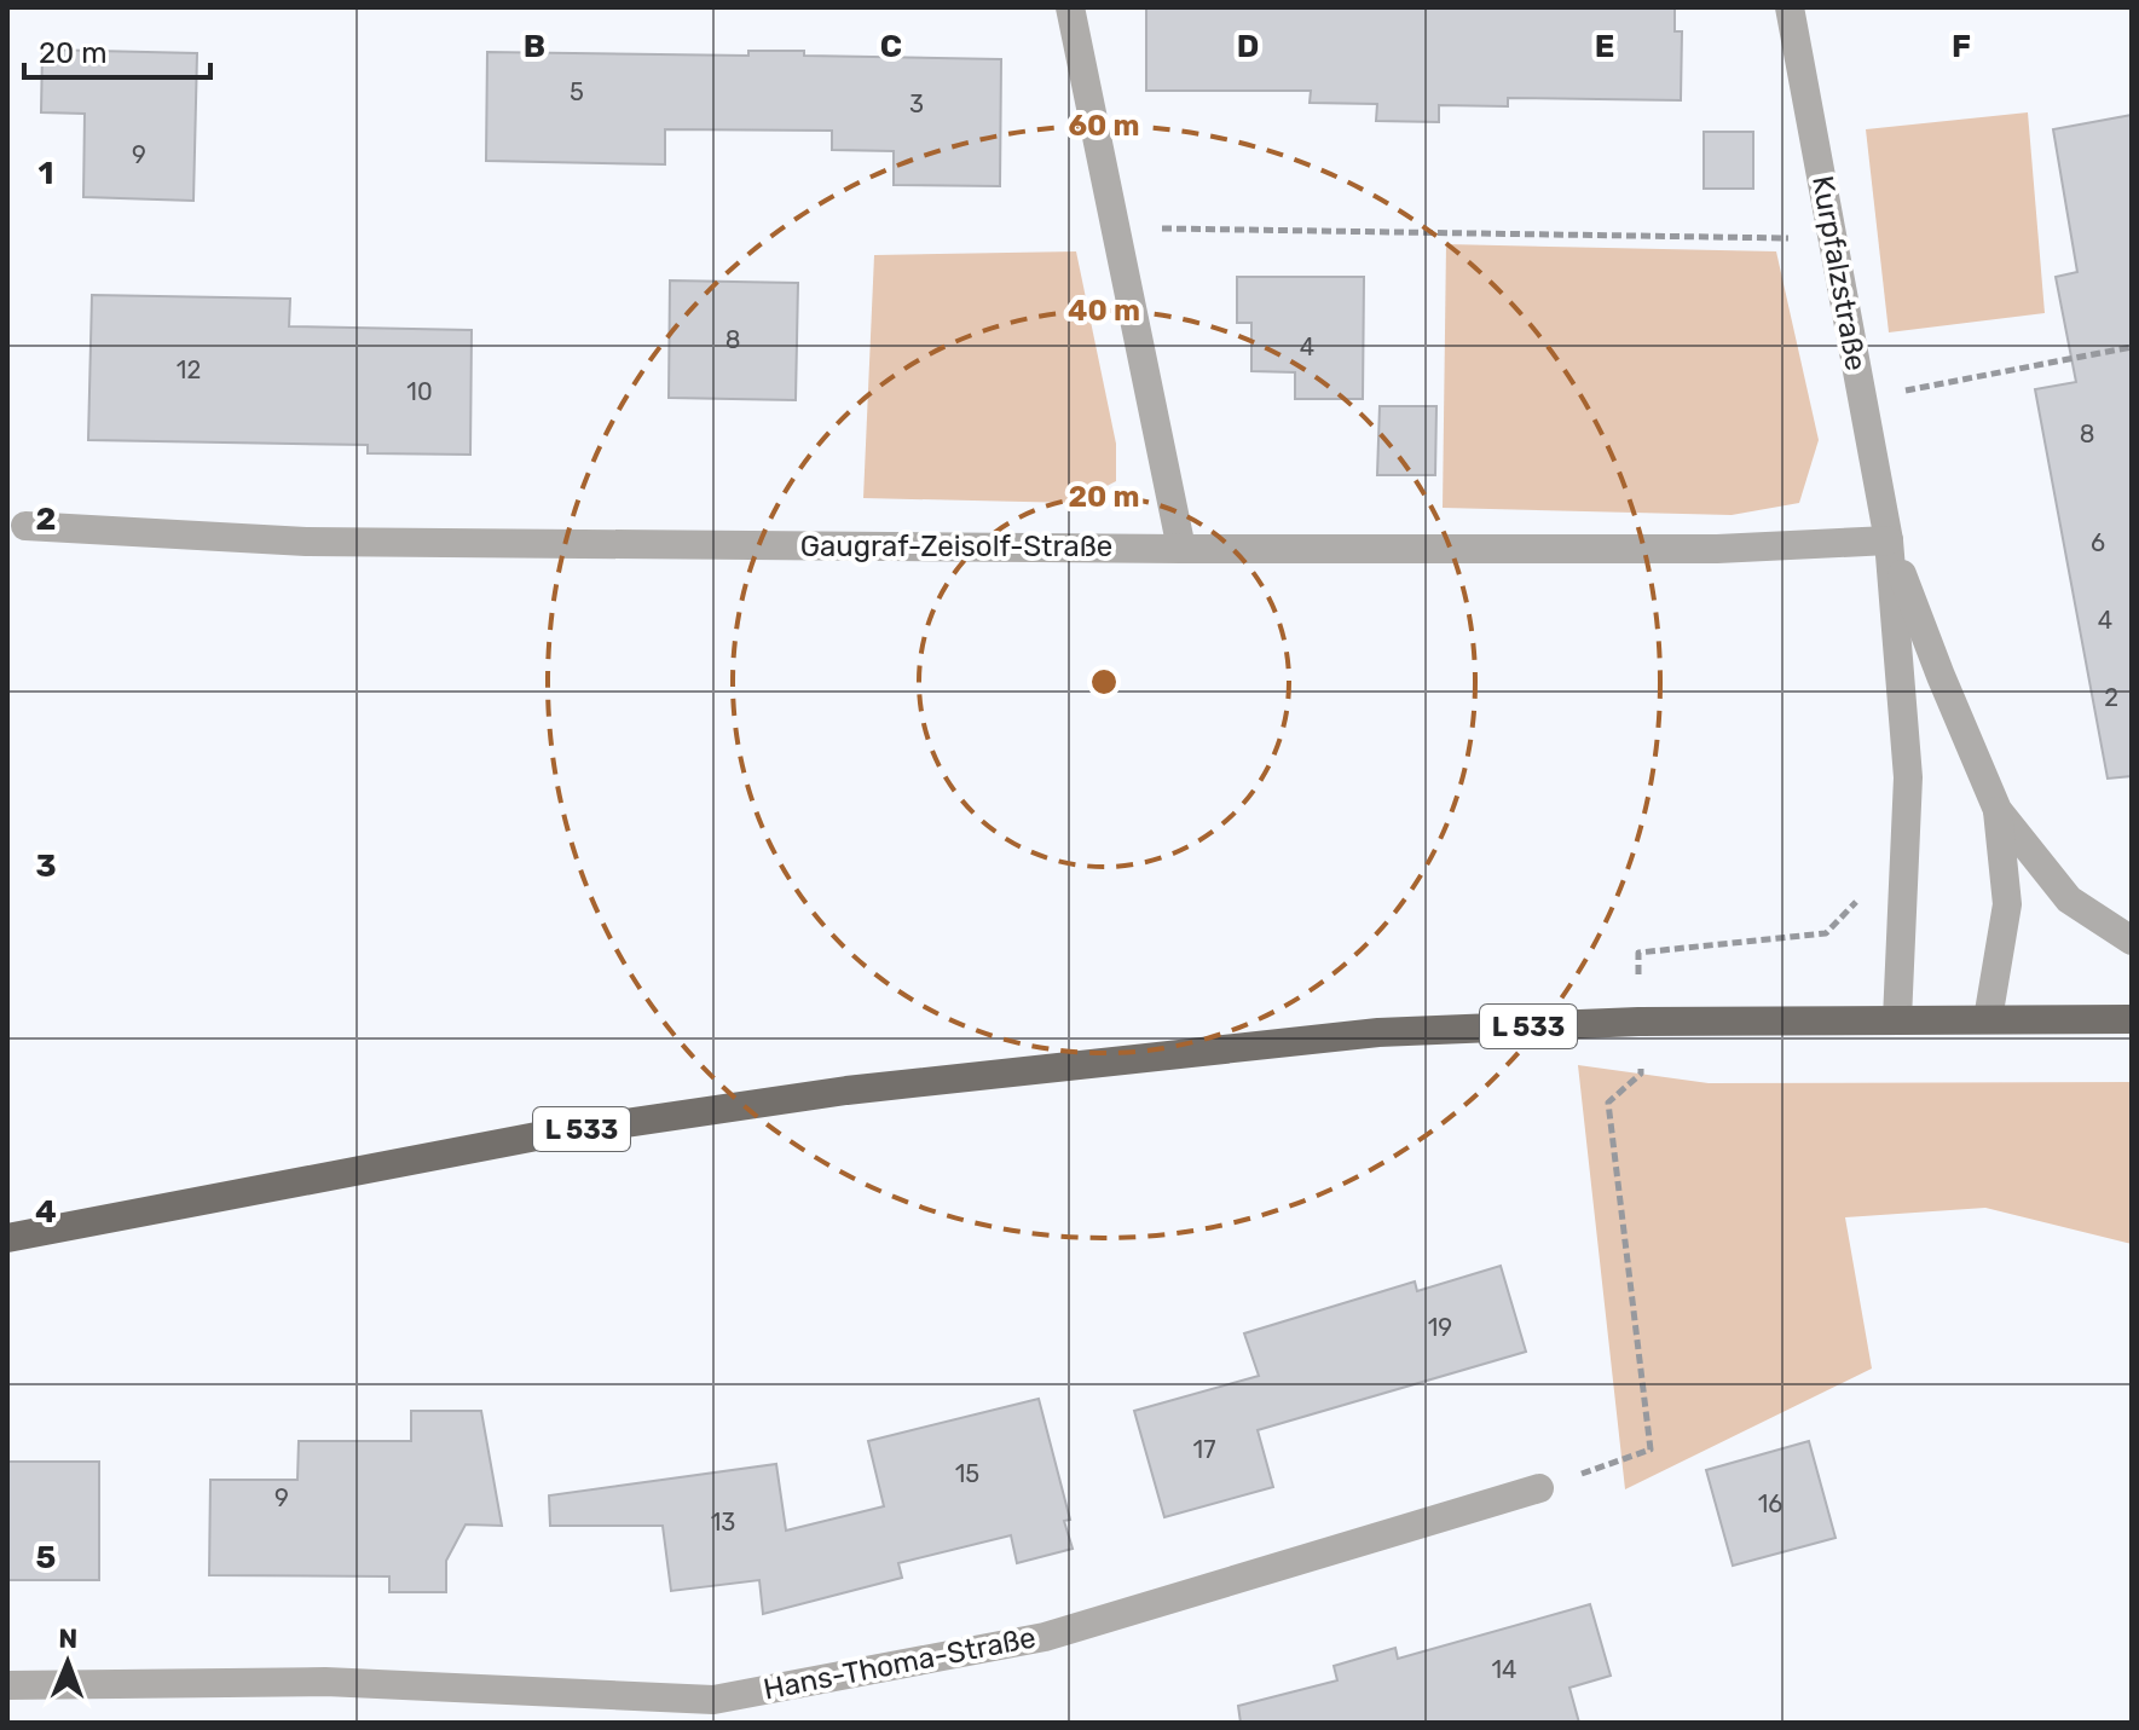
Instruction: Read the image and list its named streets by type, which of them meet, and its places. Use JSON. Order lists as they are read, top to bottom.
{
  "streets": {
    "main road": ["L 533"],
    "street": ["Kurpfalzstraße", "Gaugraf-Zeisolf-Straße", "Hans-Thoma-Straße"]
  },
  "crossings": [
    ["Kurpfalzstraße", "Gaugraf-Zeisolf-Straße"],
    ["Kurpfalzstraße", "L 533"]
  ],
  "house_numbers": [
    "5",
    "3",
    "9",
    "8",
    "4",
    "12",
    "10",
    "8",
    "6",
    "4",
    "2",
    "19",
    "17",
    "15",
    "9",
    "16",
    "13",
    "14"
  ],
  "scale_bar": "20 m",
  "north": "top",
  "grid": {
    "columns": [
      "B",
      "C",
      "D",
      "E",
      "F"
    ],
    "rows": [
      "1",
      "2",
      "3",
      "4",
      "5"
    ]
  },
  "rings": ["60 m", "40 m", "20 m"]
}
